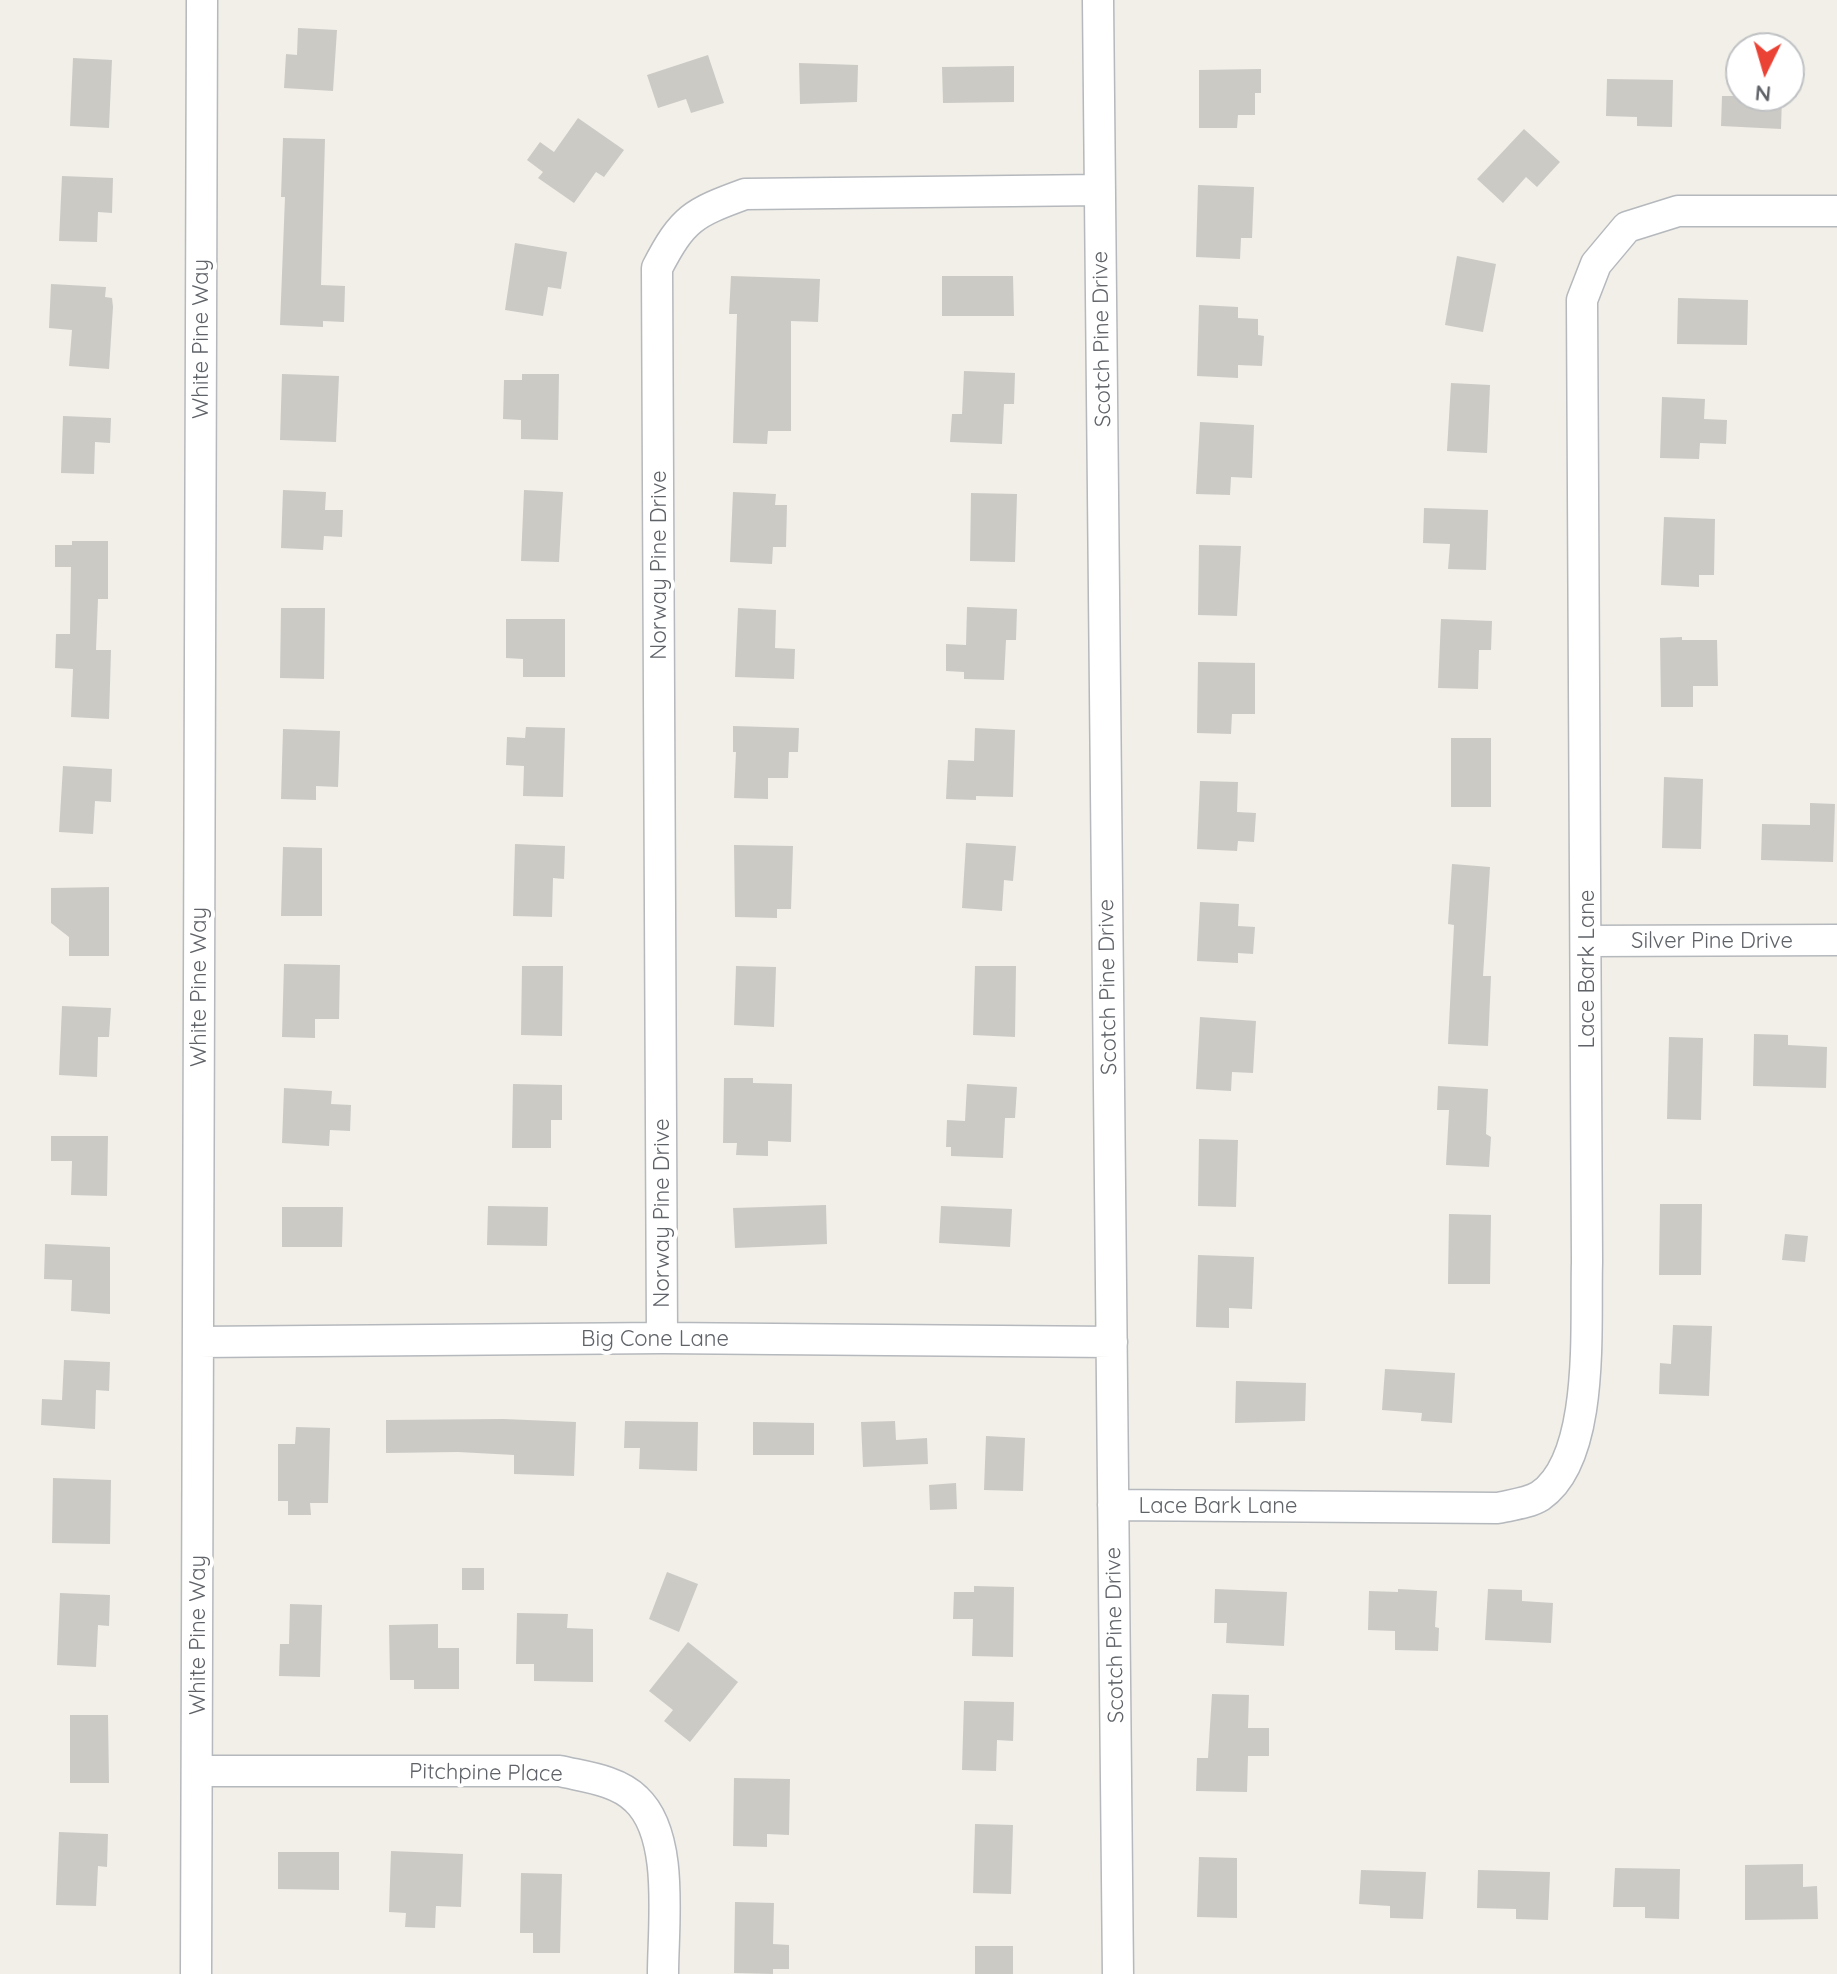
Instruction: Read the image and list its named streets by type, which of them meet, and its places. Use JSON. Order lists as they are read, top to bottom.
{
  "streets": {
    "street": [
      "White Pine Way",
      "Scotch Pine Drive",
      "Norway Pine Drive",
      "Silver Pine Drive",
      "Lace Bark Lane",
      "Big Cone Lane",
      "Pitchpine Place"
    ]
  },
  "crossings": [
    ["White Pine Way", "Big Cone Lane"],
    ["White Pine Way", "Pitchpine Place"],
    ["Scotch Pine Drive", "Norway Pine Drive"],
    ["Scotch Pine Drive", "Lace Bark Lane"],
    ["Scotch Pine Drive", "Big Cone Lane"],
    ["Norway Pine Drive", "Big Cone Lane"],
    ["Silver Pine Drive", "Lace Bark Lane"]
  ],
  "north": "bottom"
}
